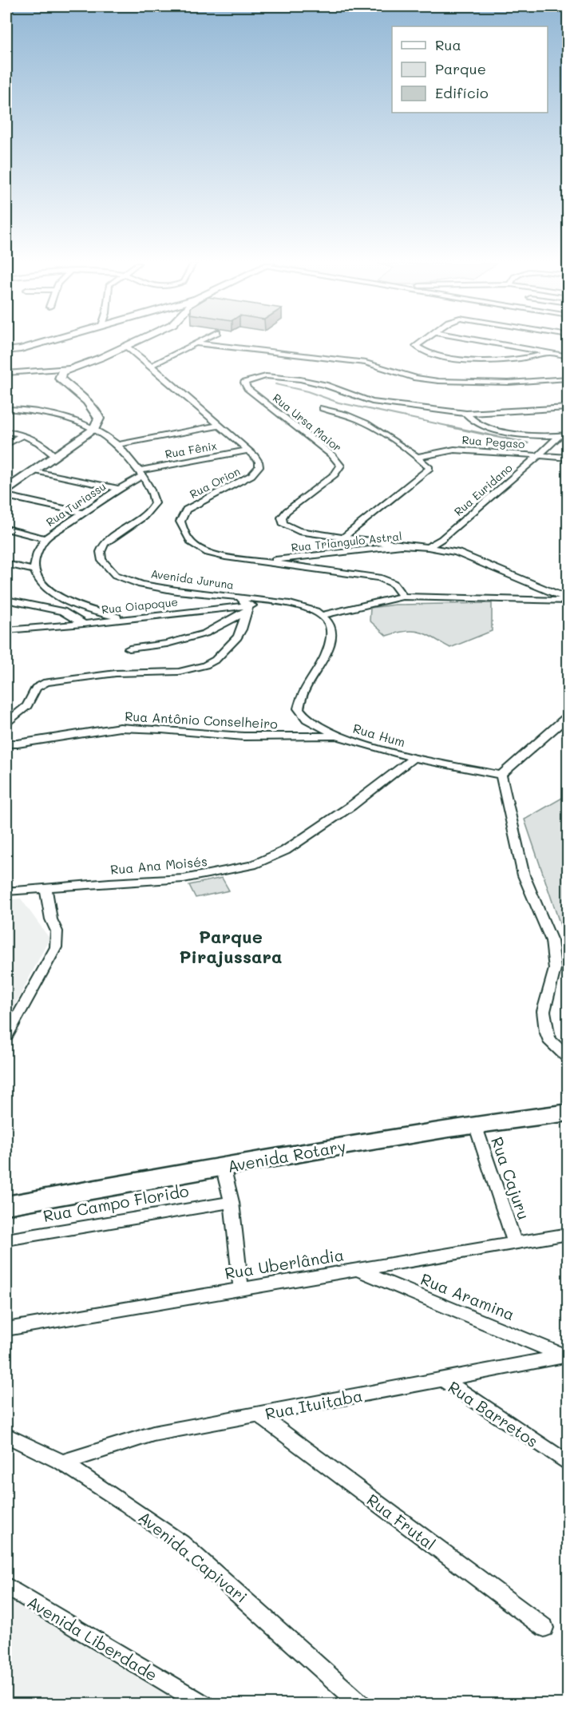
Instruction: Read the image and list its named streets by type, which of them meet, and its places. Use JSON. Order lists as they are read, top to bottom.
{
  "streets": {
    "main road": ["Avenida Rotary"],
    "street": [
      "Rua Ursa Maior",
      "Rua Pegaso",
      "Rua Fênix",
      "Rua Orion",
      "Rua Euridano",
      "Rua Turiassu",
      "Rua Triangulo Astral",
      "Avenida Juruna",
      "Rua Oiapoque",
      "Rua Antônio Conselheiro",
      "Rua Hum",
      "Rua Ana Moisés",
      "Rua Cajuru",
      "Rua Campo Florido",
      "Rua Uberlândia",
      "Rua Aramina",
      "Rua Ituitaba",
      "Rua Barretos",
      "Rua Frutal",
      "Avenida Capivari",
      "Avenida Liberdade"
    ]
  },
  "crossings": [
    ["Rua Ursa Maior", "Rua Triangulo Astral"],
    ["Rua Pegaso", "Rua Euridano"],
    ["Rua Fênix", "Rua Orion"],
    ["Rua Fênix", "Rua Turiassu"],
    ["Rua Fênix", "Avenida Juruna"],
    ["Rua Orion", "Rua Triangulo Astral"],
    ["Rua Euridano", "Rua Triangulo Astral"],
    ["Rua Turiassu", "Avenida Juruna"],
    ["Avenida Juruna", "Rua Oiapoque"],
    ["Rua Antônio Conselheiro", "Rua Hum"],
    ["Rua Hum", "Rua Ana Moisés"],
    ["Avenida Rotary", "Rua Cajuru"],
    ["Rua Cajuru", "Rua Uberlândia"],
    ["Rua Uberlândia", "Rua Aramina"],
    ["Rua Aramina", "Rua Ituitaba"],
    ["Rua Ituitaba", "Rua Barretos"],
    ["Rua Ituitaba", "Rua Frutal"],
    ["Rua Ituitaba", "Avenida Capivari"]
  ],
  "districts": ["Parque Pirajussara"],
  "legend": ["Rua", "Parque", "Edifício"]
}
